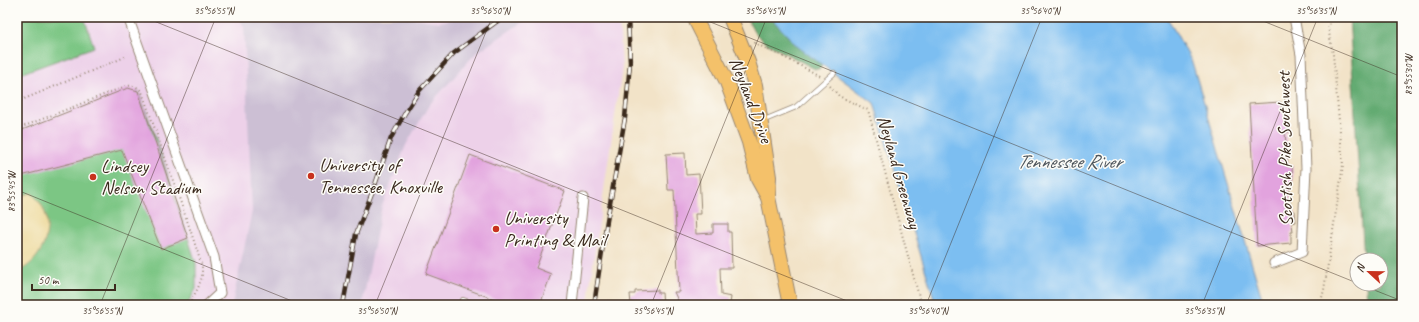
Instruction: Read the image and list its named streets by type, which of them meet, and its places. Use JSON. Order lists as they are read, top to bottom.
{
  "streets": {
    "main road": ["Neyland Drive"],
    "street": ["Scottish Pike Southwest"],
    "path": ["Neyland Greenway"]
  },
  "water": ["Tennessee River"],
  "places": ["University of Tennessee, Knoxville", "Lindsey Nelson Stadium", "University Printing & Mail"],
  "scale_bar": "50 m",
  "north": "left",
  "coordinates": [
    "35°56'55\"N",
    "35°56'50\"N",
    "35°56'45\"N",
    "35°56'40\"N",
    "35°56'35\"N",
    "83°55'30\"W",
    "83°55'45\"W"
  ]
}
